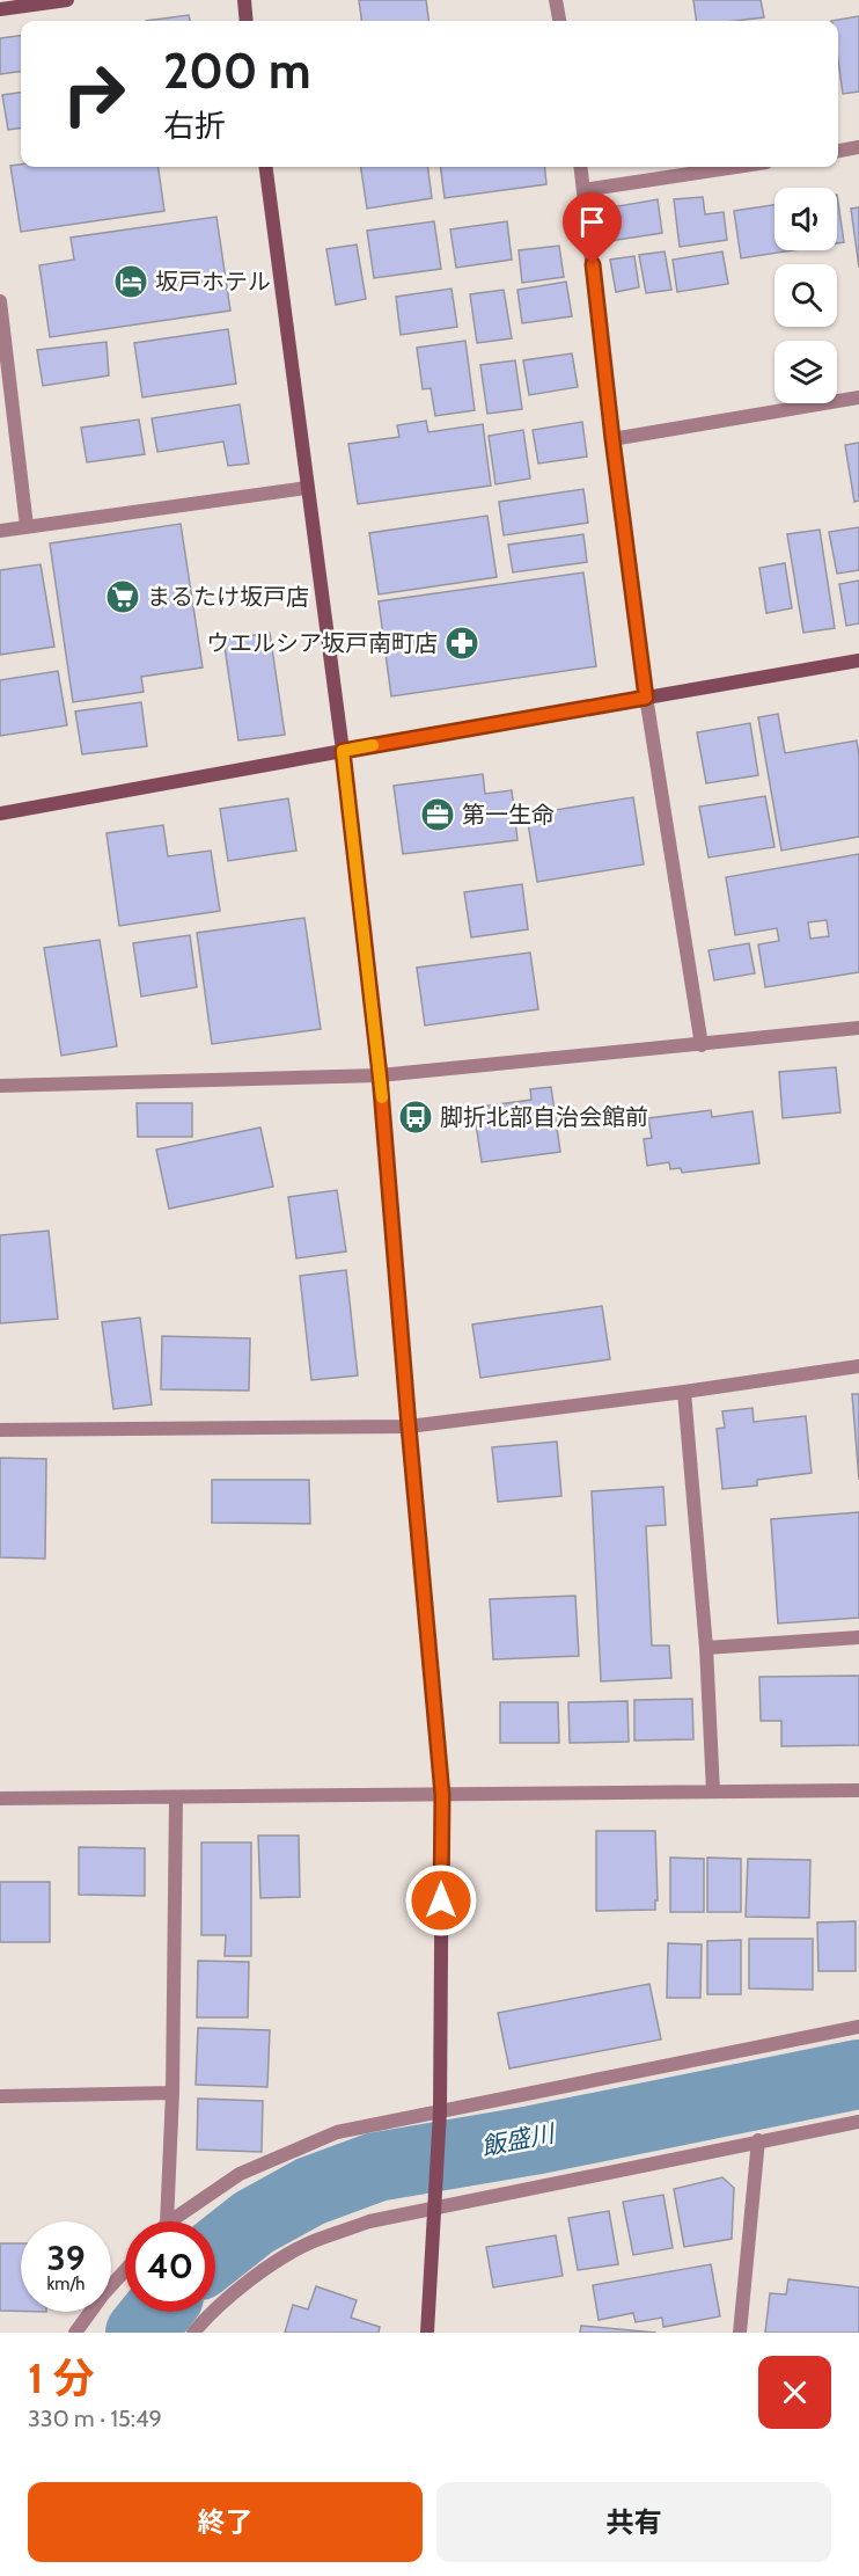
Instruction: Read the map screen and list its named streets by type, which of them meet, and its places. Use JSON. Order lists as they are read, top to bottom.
{
  "water": ["飯盛川"],
  "places": {
    "hotel": ["坂戸ホテル"],
    "supermarket": ["まるたけ坂戸店"],
    "pharmacy": ["ウエルシア坂戸南町店"],
    "office": ["第一生命"],
    "bus stop": ["脚折北部自治会館前"]
  },
  "page": {
    "turn": ["200 m", "右折"],
    "speed": "39 km/h",
    "limit": "40",
    "heading": ["1 分", "330 m · 15:49"],
    "buttons": ["終了", "共有"]
  }
}
